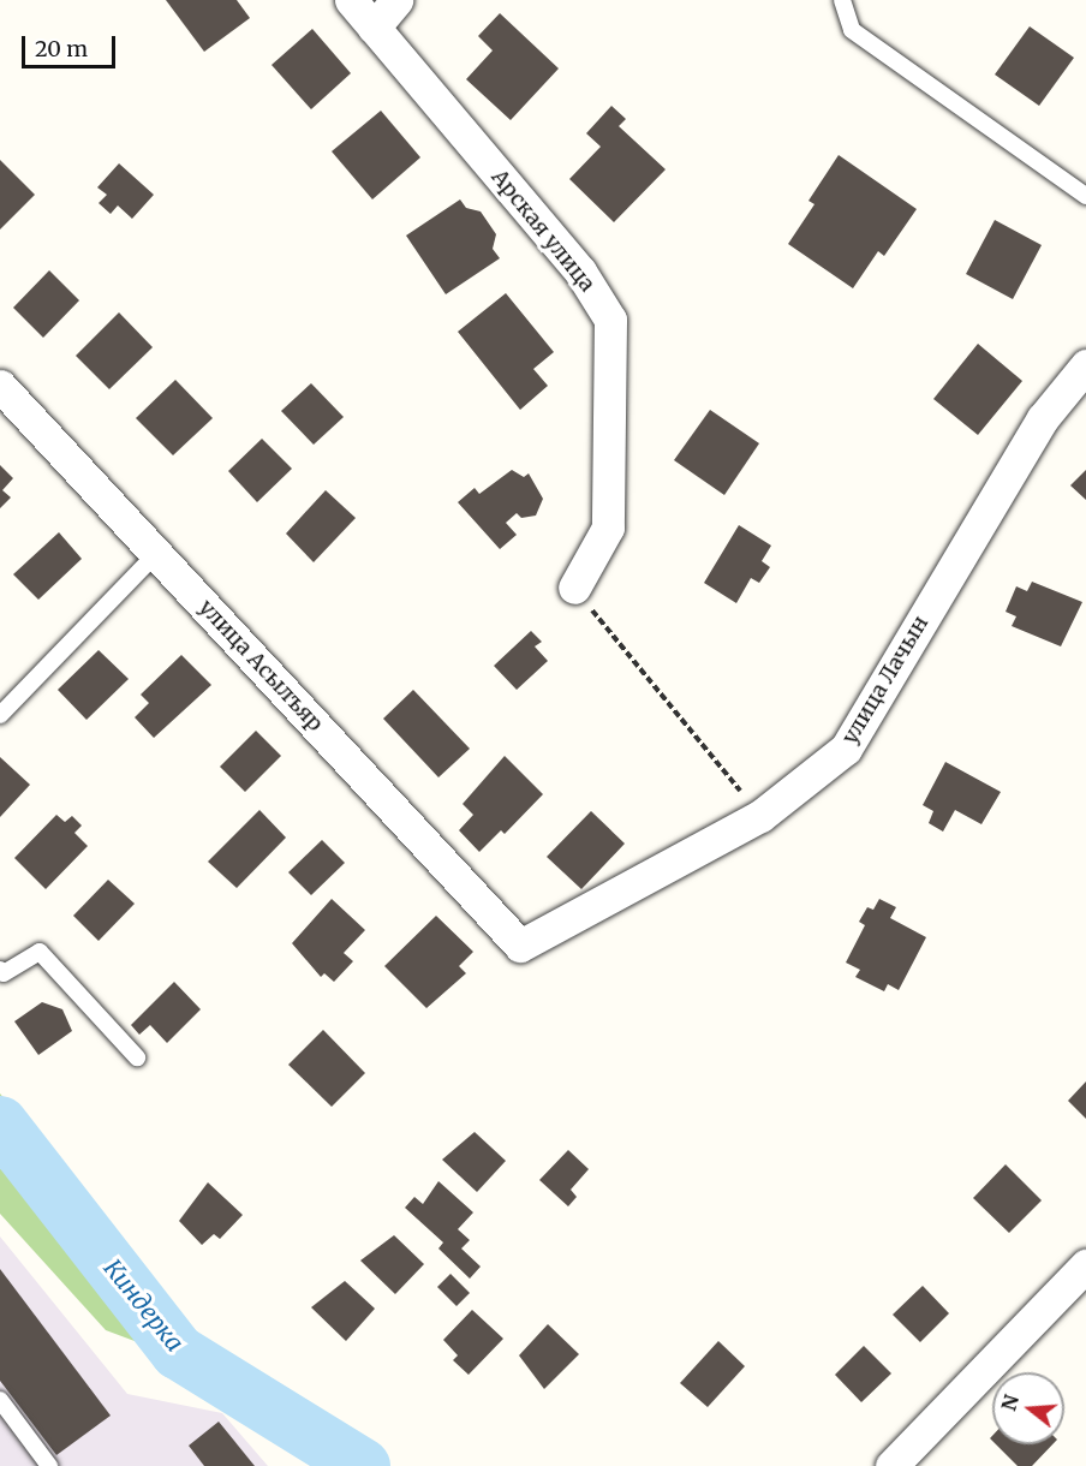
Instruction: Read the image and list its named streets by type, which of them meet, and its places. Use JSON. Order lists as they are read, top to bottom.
{
  "streets": {
    "street": ["Арская улица", "улица Асылъяр", "улица Лачын"]
  },
  "crossings": [
    ["улица Асылъяр", "улица Лачын"]
  ],
  "water": ["Киндерка"],
  "scale_bar": "20 m",
  "north": "left"
}
